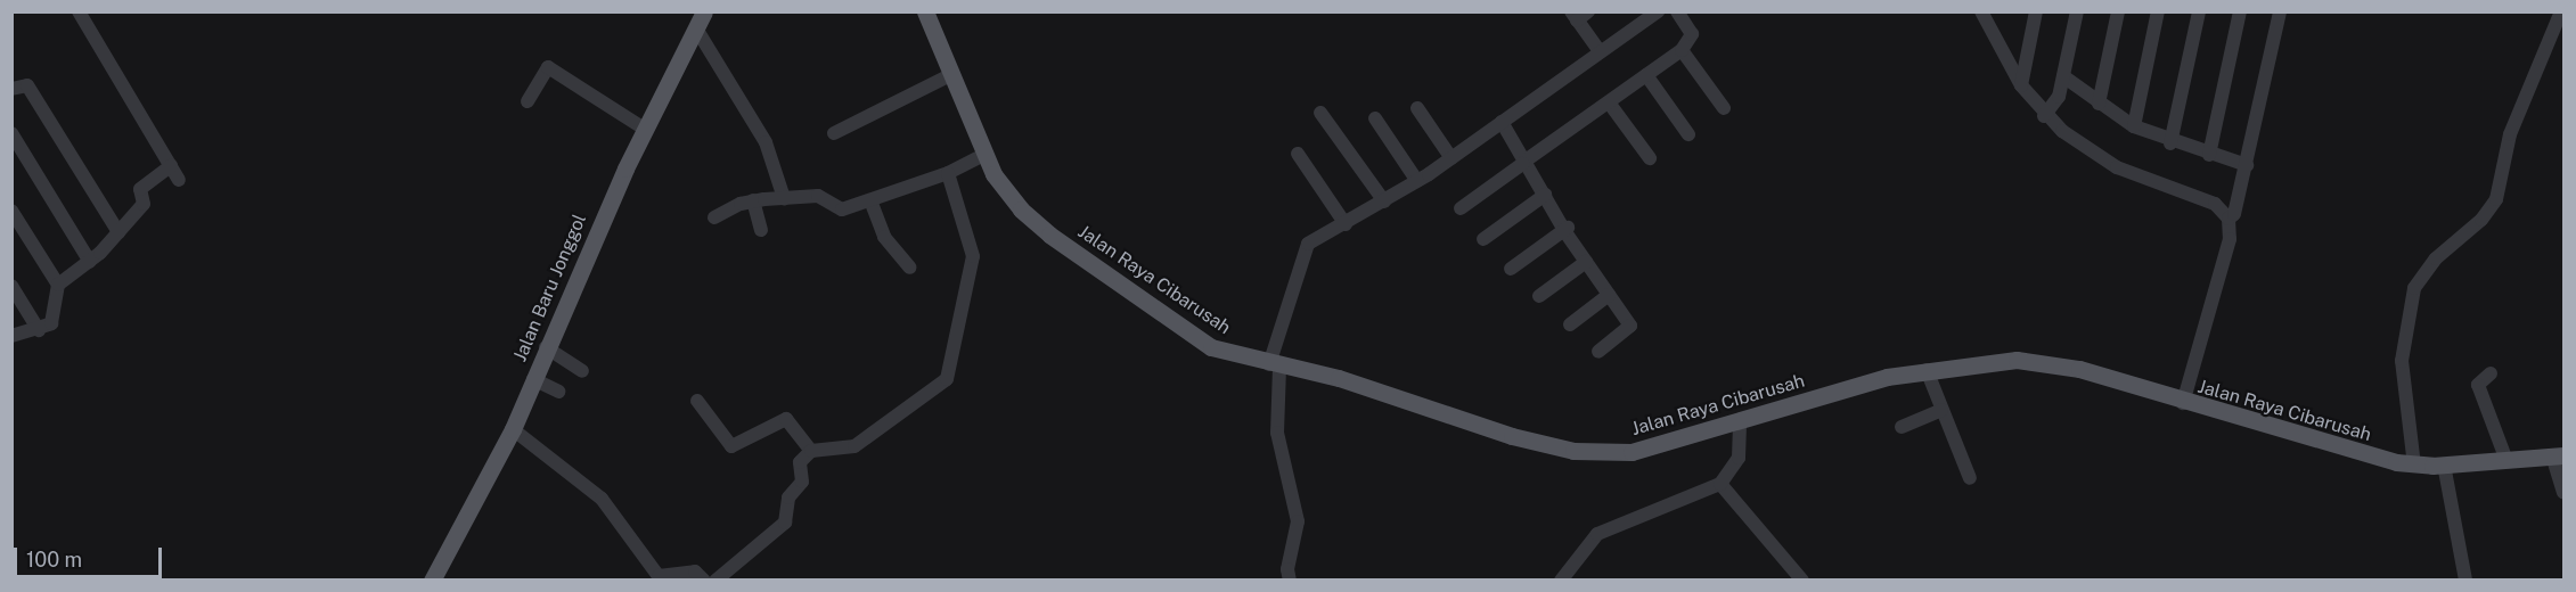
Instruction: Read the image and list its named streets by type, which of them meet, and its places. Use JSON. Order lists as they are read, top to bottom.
{
  "streets": {
    "main road": ["Jalan Raya Cibarusah", "Jalan Baru Jonggol"]
  },
  "scale_bar": "100 m"
}
